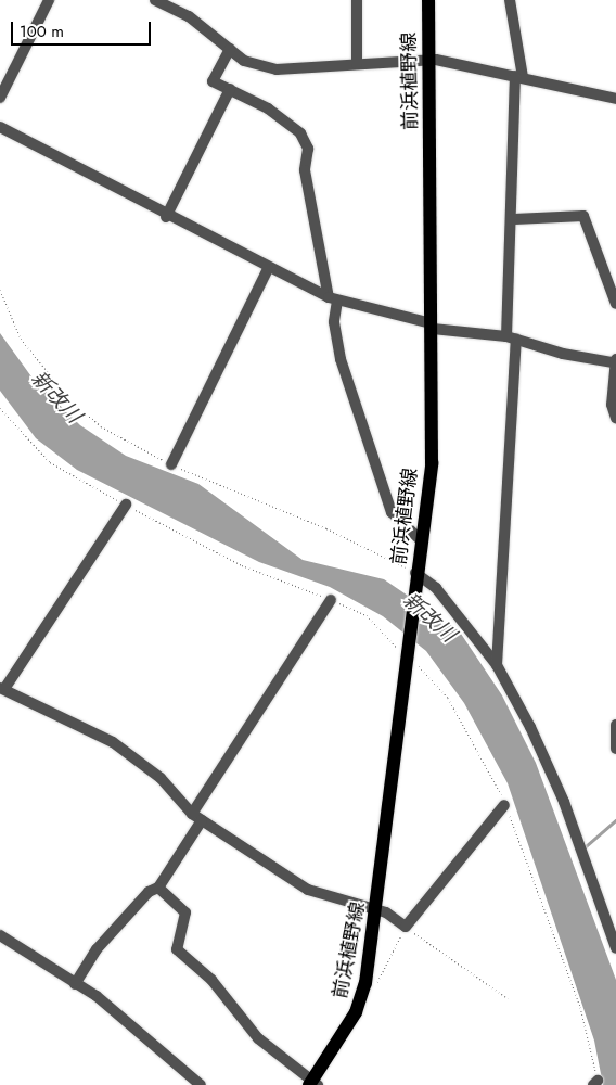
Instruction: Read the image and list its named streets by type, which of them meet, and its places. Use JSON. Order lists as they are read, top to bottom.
{
  "streets": {
    "main road": ["前浜植野線"]
  },
  "water": ["新改川"],
  "scale_bar": "100 m"
}
